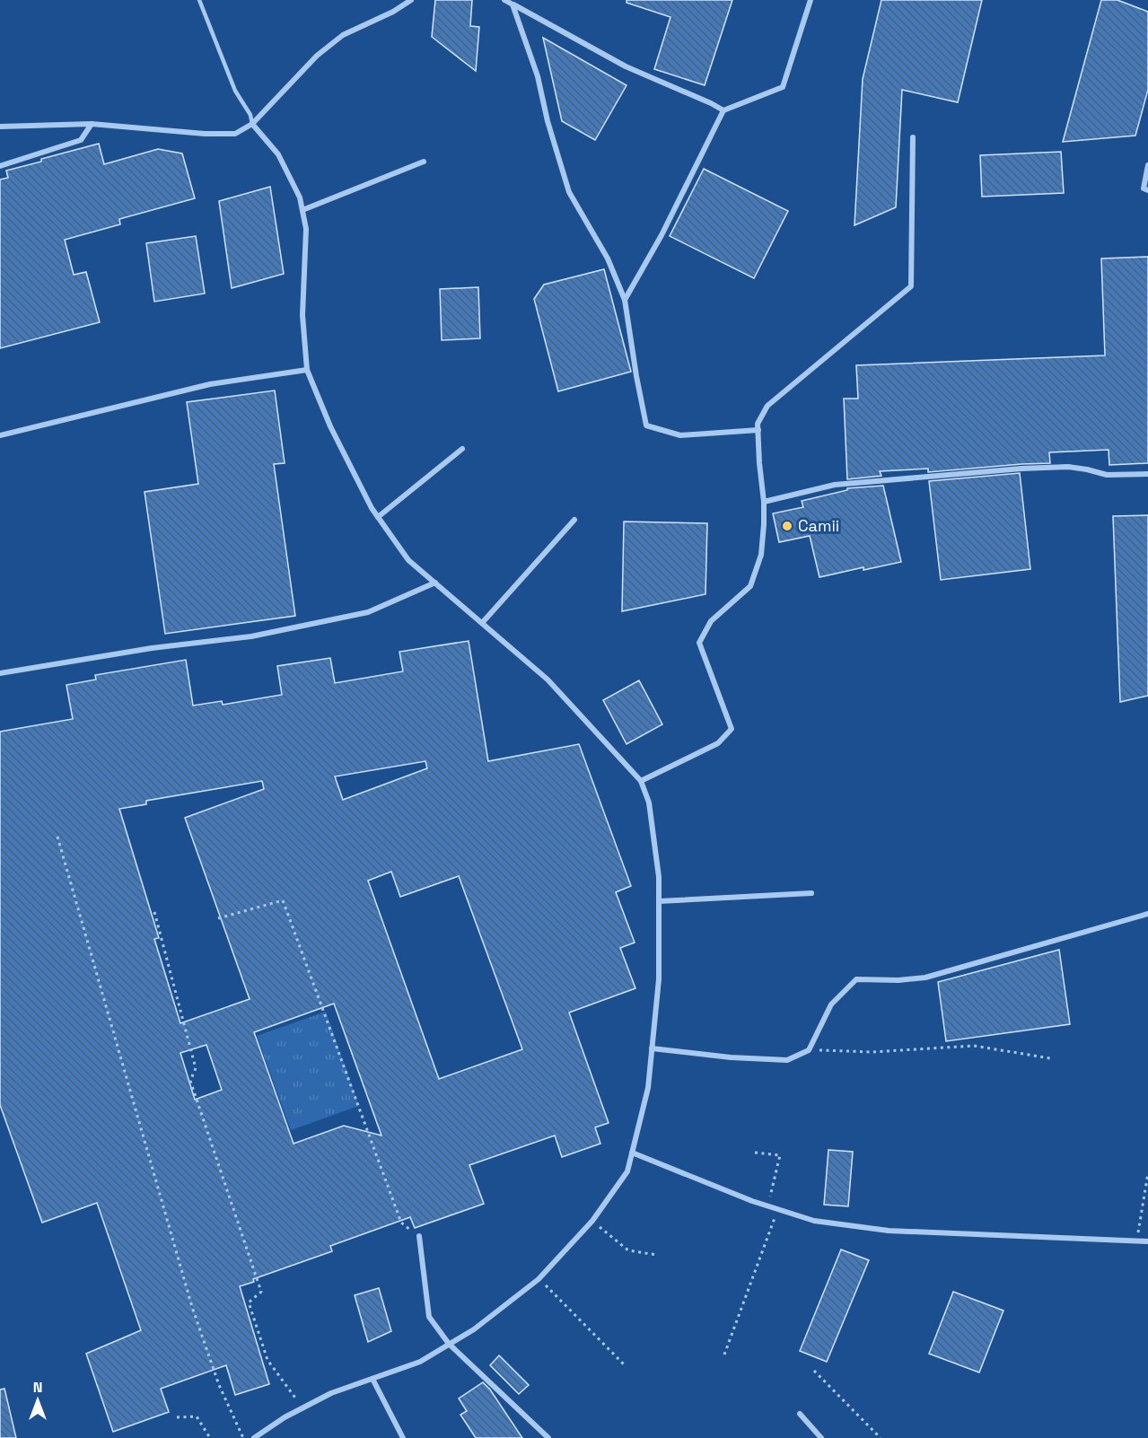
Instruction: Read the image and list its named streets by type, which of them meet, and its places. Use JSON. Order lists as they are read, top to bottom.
{
  "places": ["Camii"],
  "north": "top"
}
